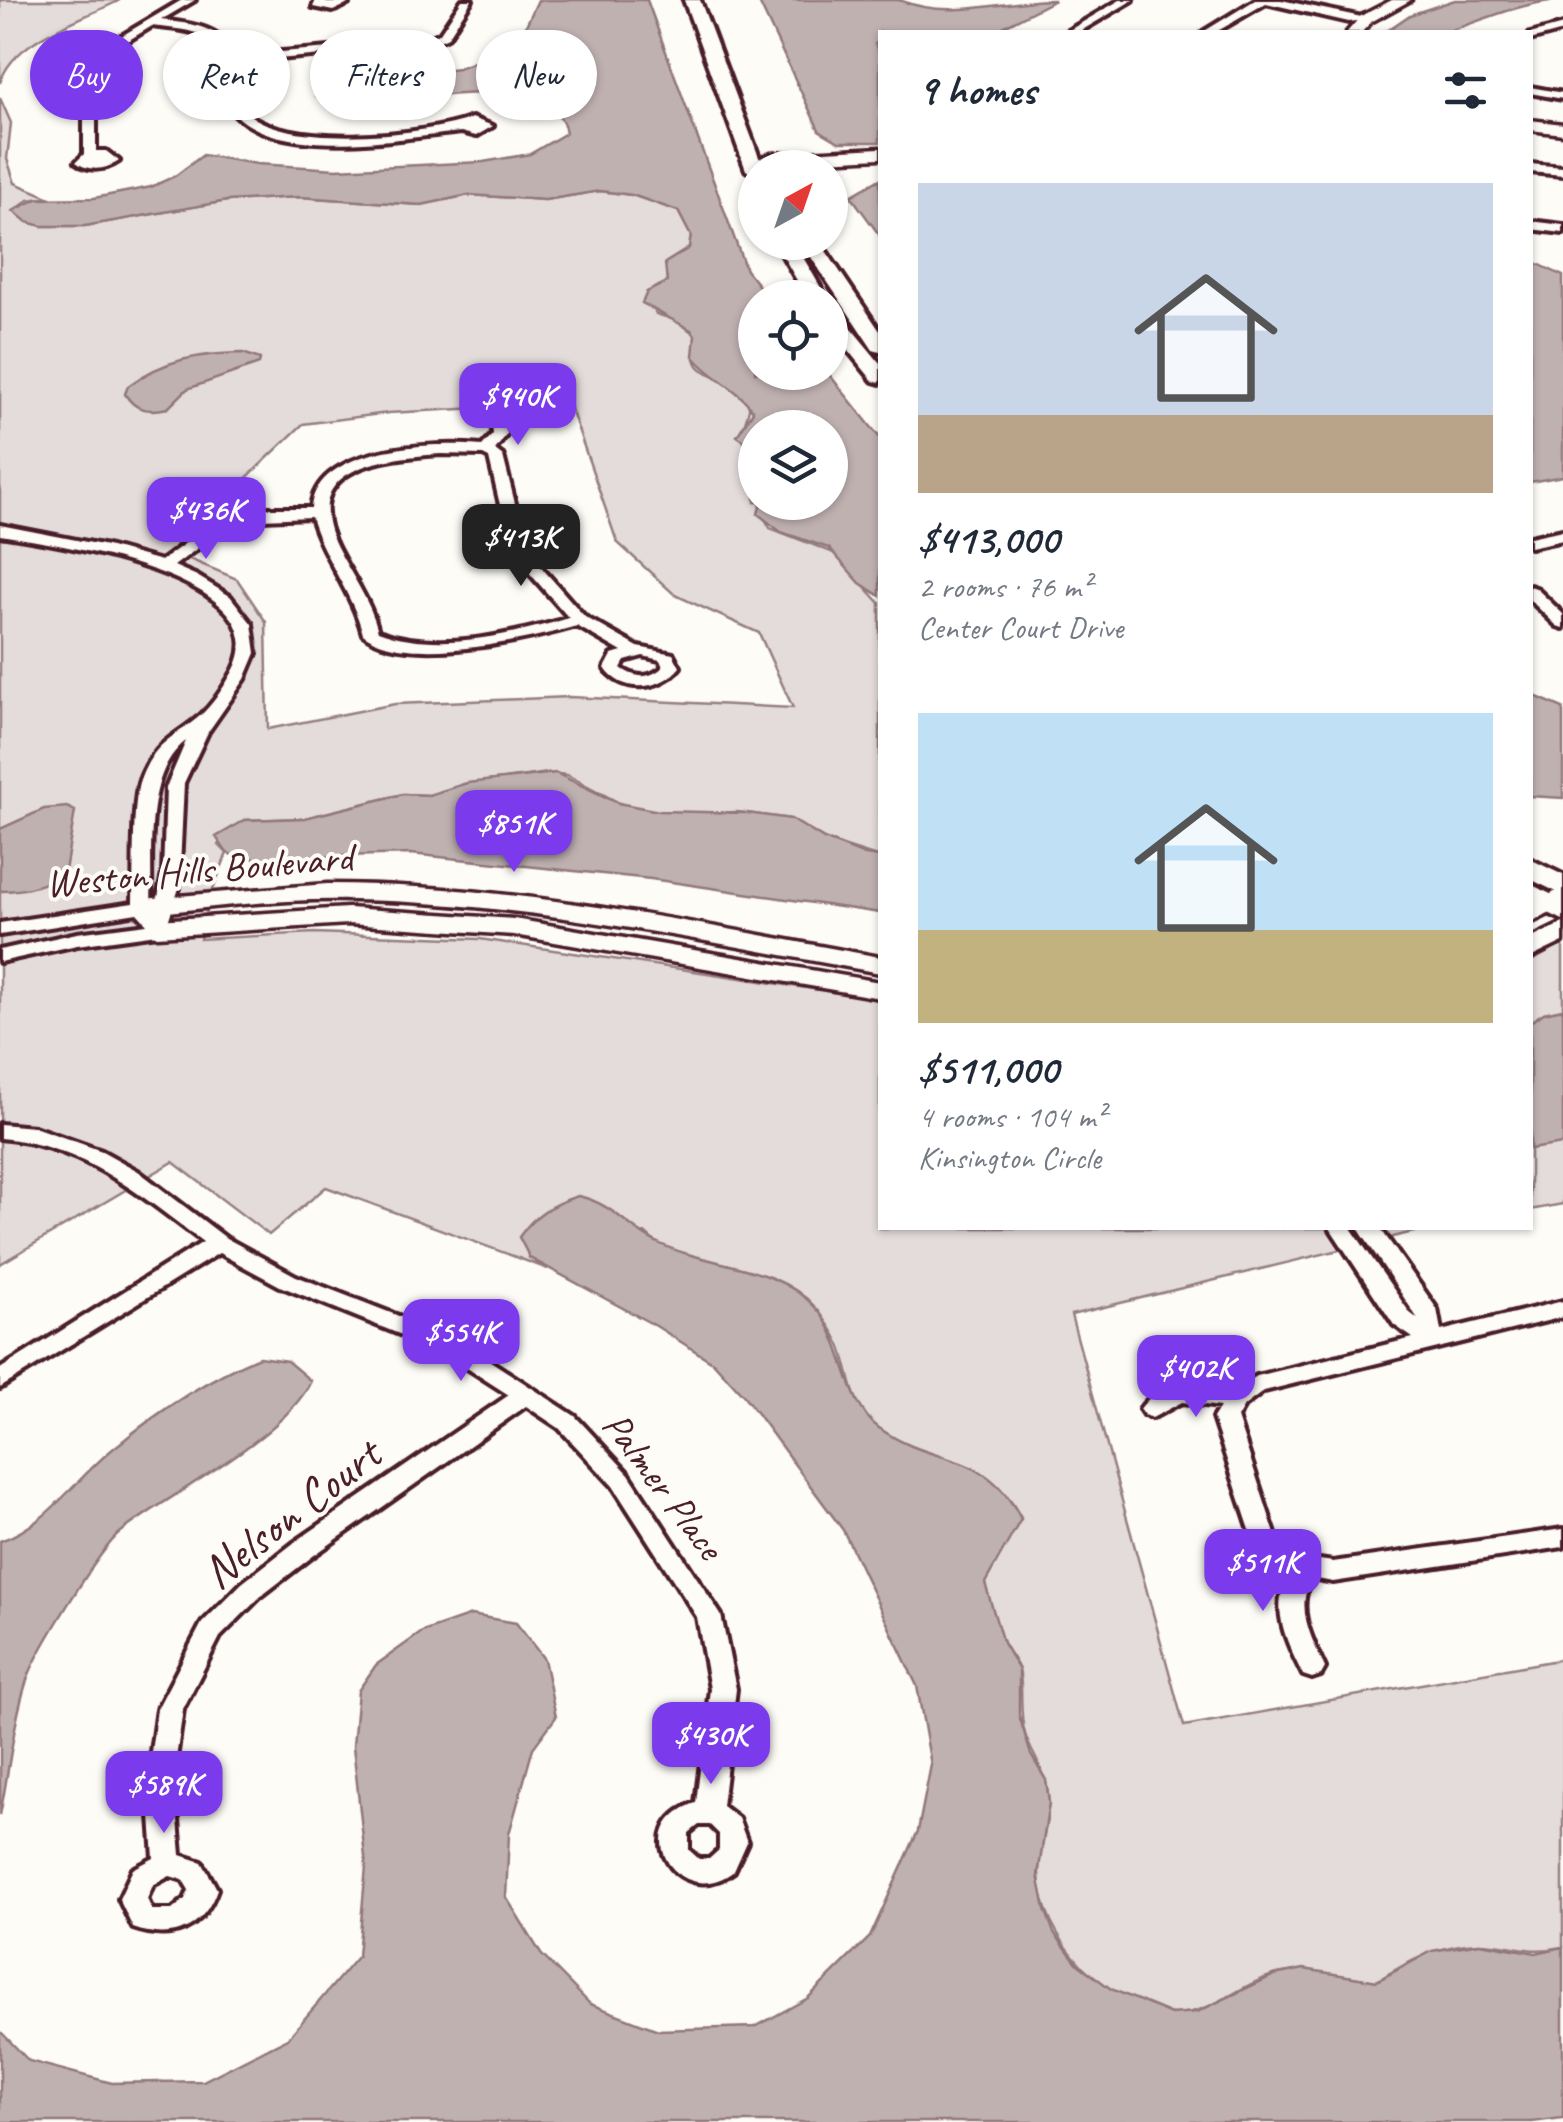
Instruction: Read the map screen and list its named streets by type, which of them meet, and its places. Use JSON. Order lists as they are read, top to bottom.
{
  "streets": {
    "street": ["Weston Hills Boulevard", "Palmer Place", "Nelson Court"]
  },
  "crossings": [
    ["Palmer Place", "Nelson Court"]
  ],
  "north": "top right",
  "page": {
    "chip": [
      "Buy",
      "Rent",
      "Filters",
      "New"
    ],
    "heading": "9 homes",
    "list": [
      {
        "name": "$413,000",
        "note": "2 rooms · 76 m² · Center Court Drive"
      },
      {
        "name": "$511,000",
        "note": "4 rooms · 104 m² · Kinsington Circle"
      }
    ],
    "price": [
      "$940K",
      "$436K",
      "$413K",
      "$851K",
      "$554K",
      "$402K",
      "$511K",
      "$430K",
      "$589K"
    ]
  }
}
